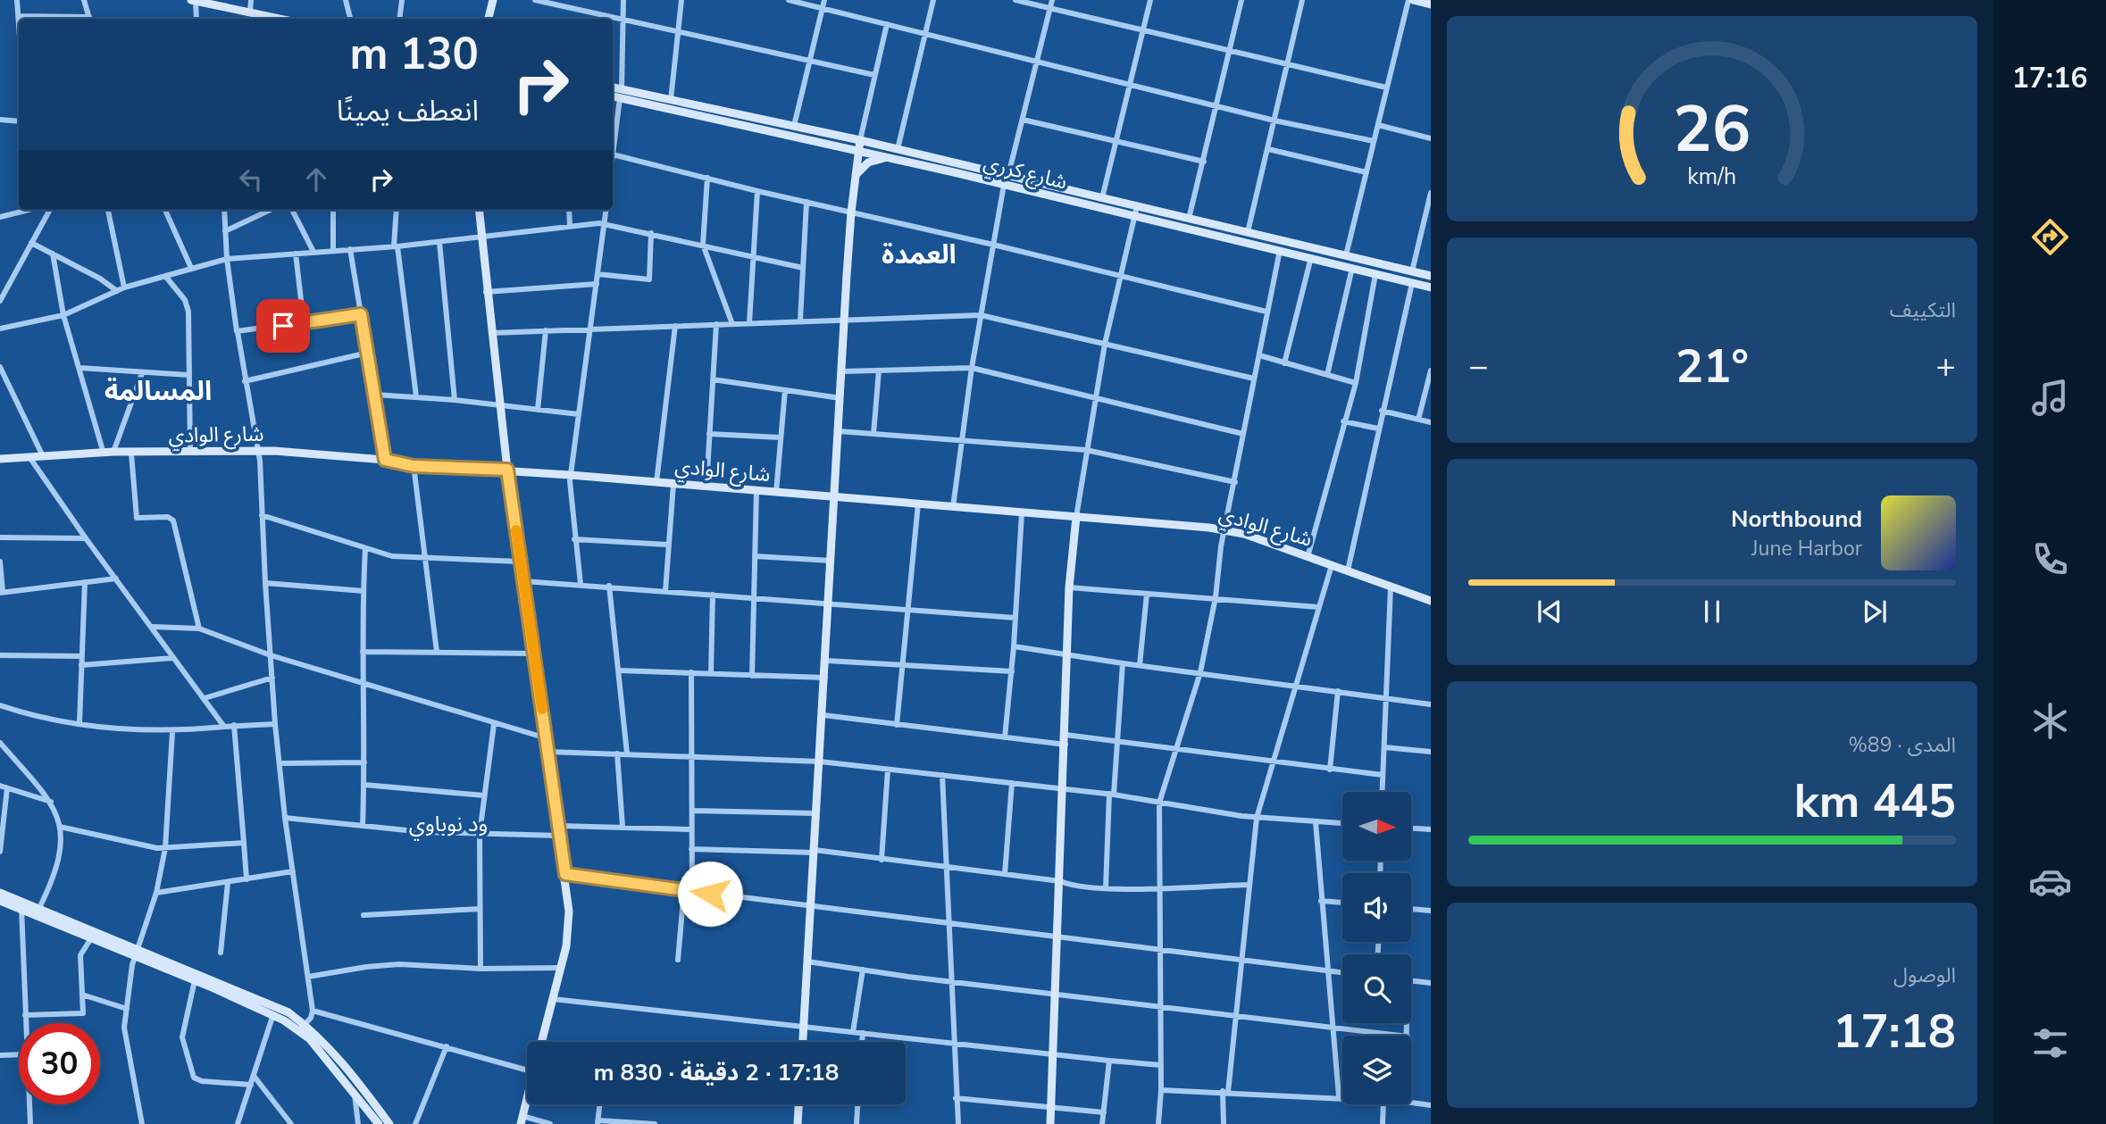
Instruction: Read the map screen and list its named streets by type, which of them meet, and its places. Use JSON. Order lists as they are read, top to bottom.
{
  "streets": {
    "main road": ["شارع كرري", "شارع الوادي"]
  },
  "districts": ["العمدة", "المسالمة", "ود نوباوي"],
  "north": "right",
  "page": {
    "tabs": "17:16",
    "turn": ["130 m", "انعطف يمينًا"],
    "tile": [
      "التكييف",
      ["المدى · 89%", "445 km"],
      ["الوصول", "17:18"]
    ],
    "heat": ["−", "21°", "+"],
    "song": ["Northbound", "June Harbor"],
    "limit": "30",
    "trip": "17:18 · 2 دقيقة · 830 m",
    "gauge": ["26", "km/h"]
  }
}
